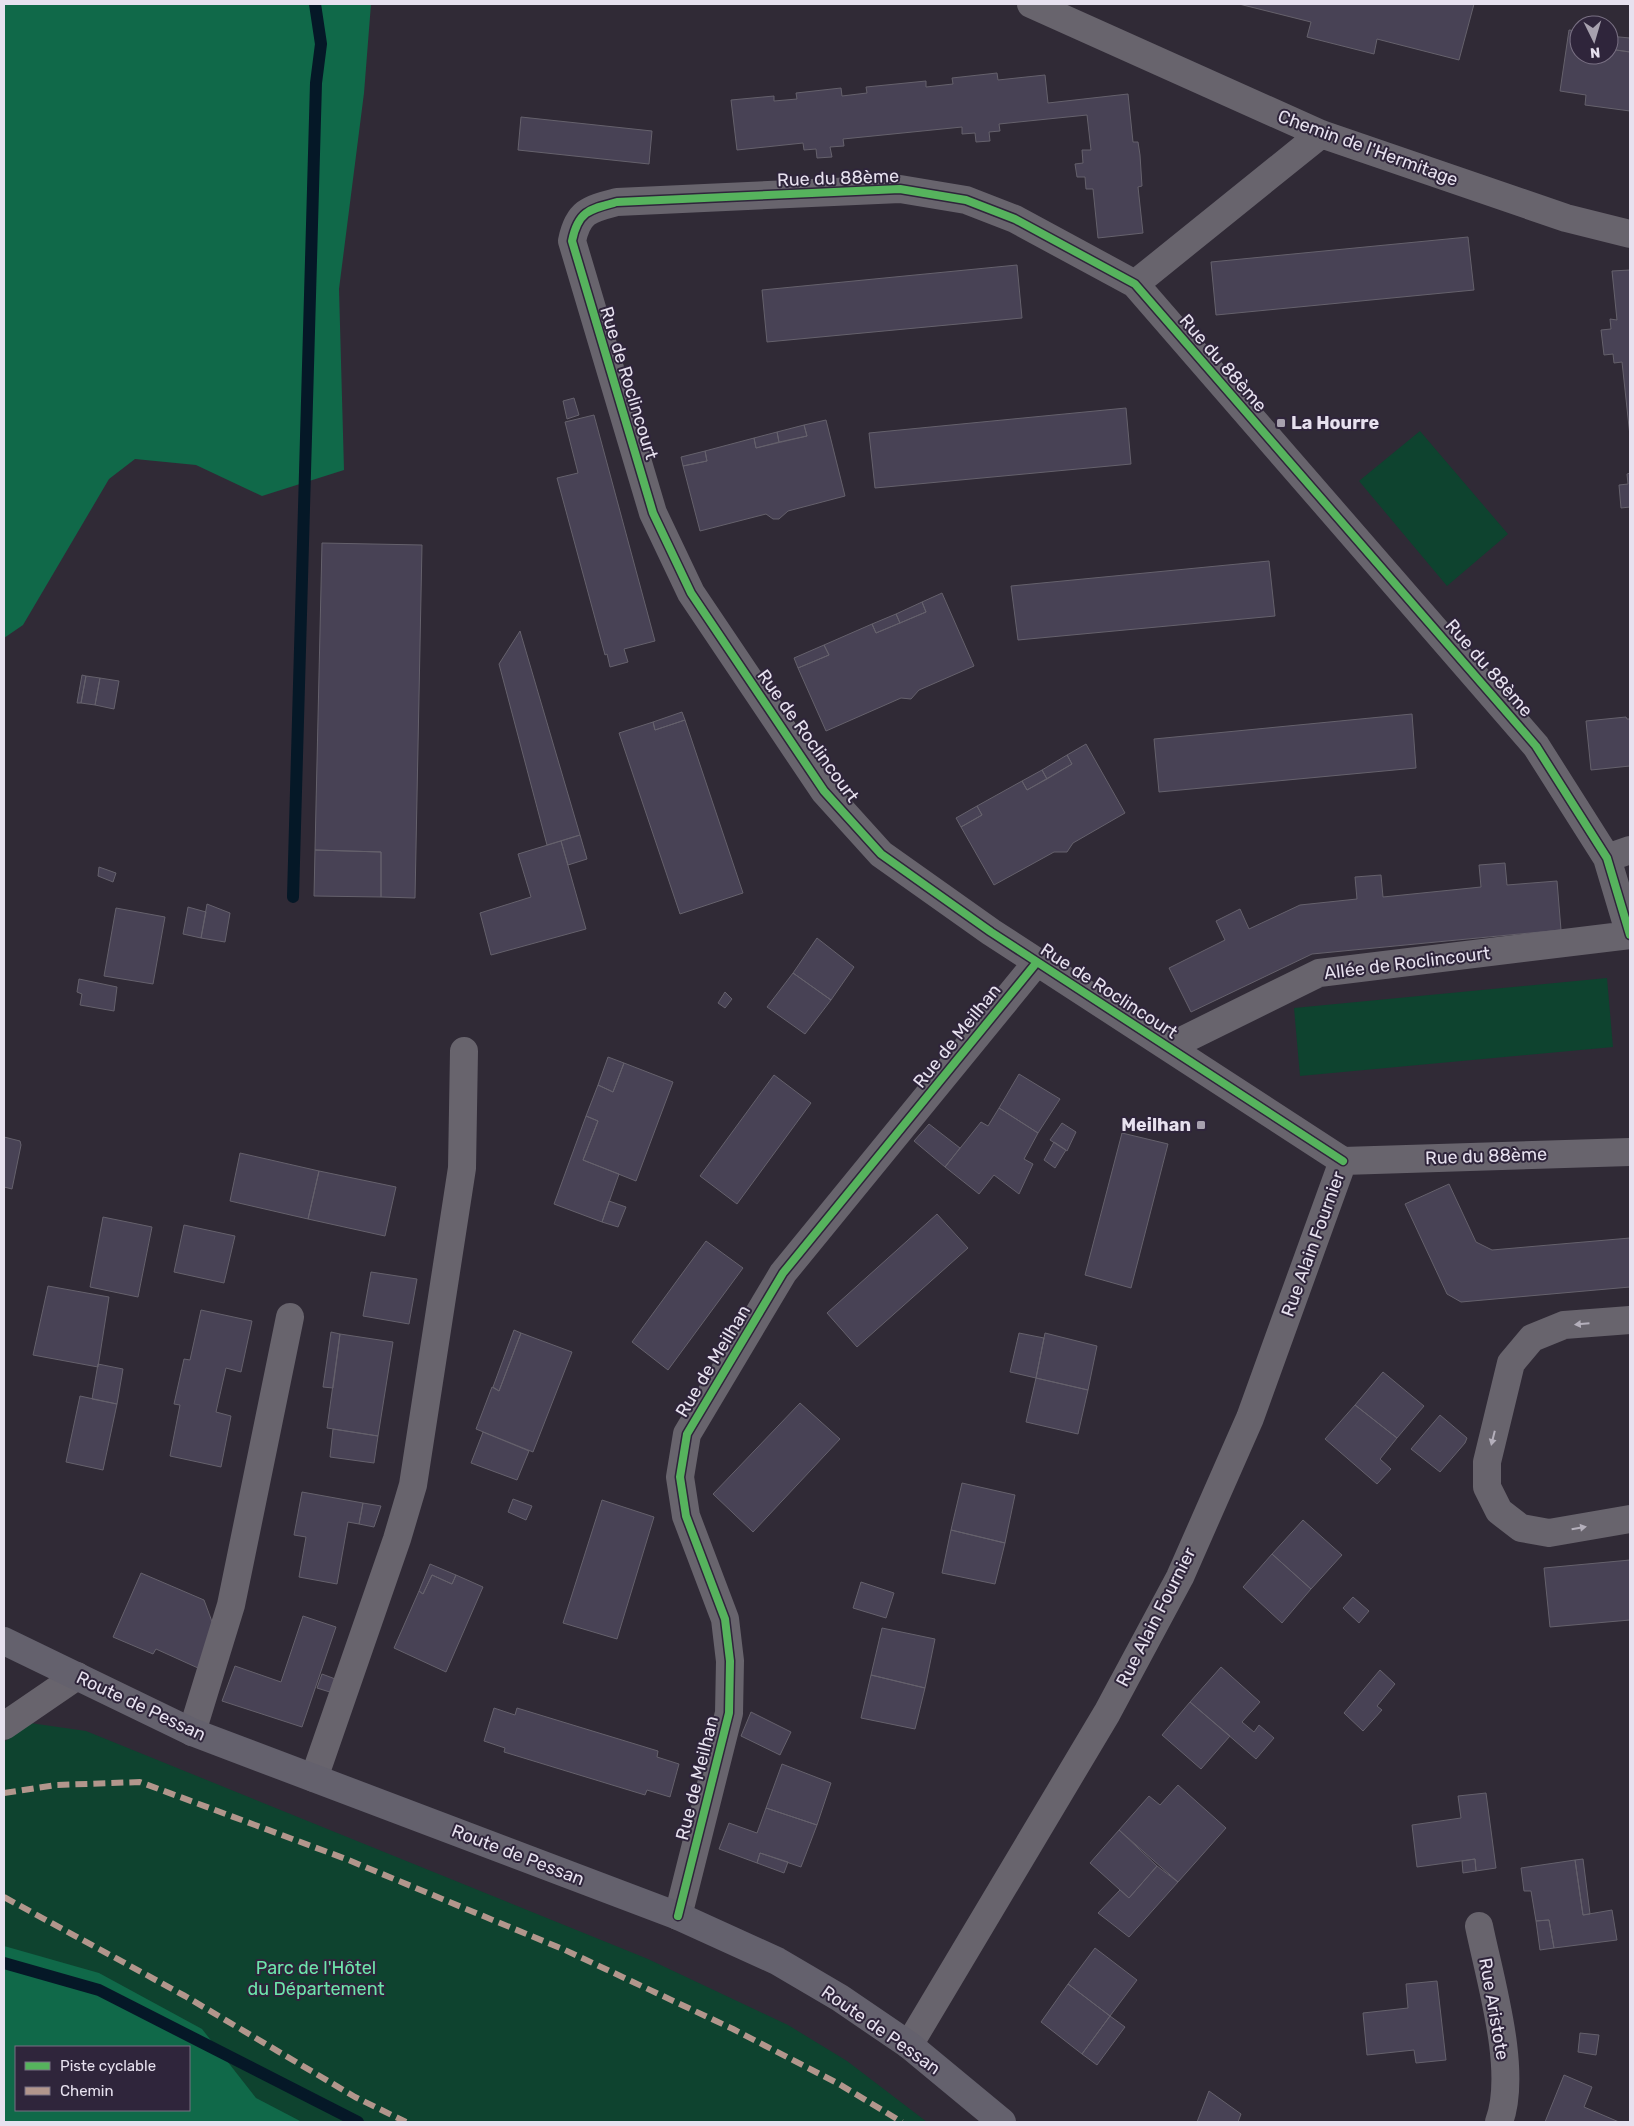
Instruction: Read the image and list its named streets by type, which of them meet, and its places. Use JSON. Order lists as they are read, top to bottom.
{
  "streets": {
    "main road": ["Route de Pessan"],
    "street": [
      "Chemin de l'Hermitage",
      "Rue du 88ème",
      "Rue de Roclincourt",
      "Allée de Roclincourt",
      "Rue de Meilhan",
      "Rue Alain Fournier",
      "Rue Aristote"
    ]
  },
  "crossings": [
    ["Rue du 88ème", "Rue de Roclincourt"],
    ["Rue du 88ème", "Allée de Roclincourt"],
    ["Rue du 88ème", "Rue Alain Fournier"],
    ["Rue de Roclincourt", "Allée de Roclincourt"],
    ["Rue de Roclincourt", "Rue de Meilhan"],
    ["Rue de Roclincourt", "Rue Alain Fournier"],
    ["Rue de Meilhan", "Route de Pessan"],
    ["Rue Alain Fournier", "Route de Pessan"]
  ],
  "parks": ["Parc de l'Hôtel du Département"],
  "places": {
    "transit": ["La Hourre", "Meilhan"]
  },
  "legend": ["Piste cyclable", "Chemin"],
  "north": "bottom"
}
